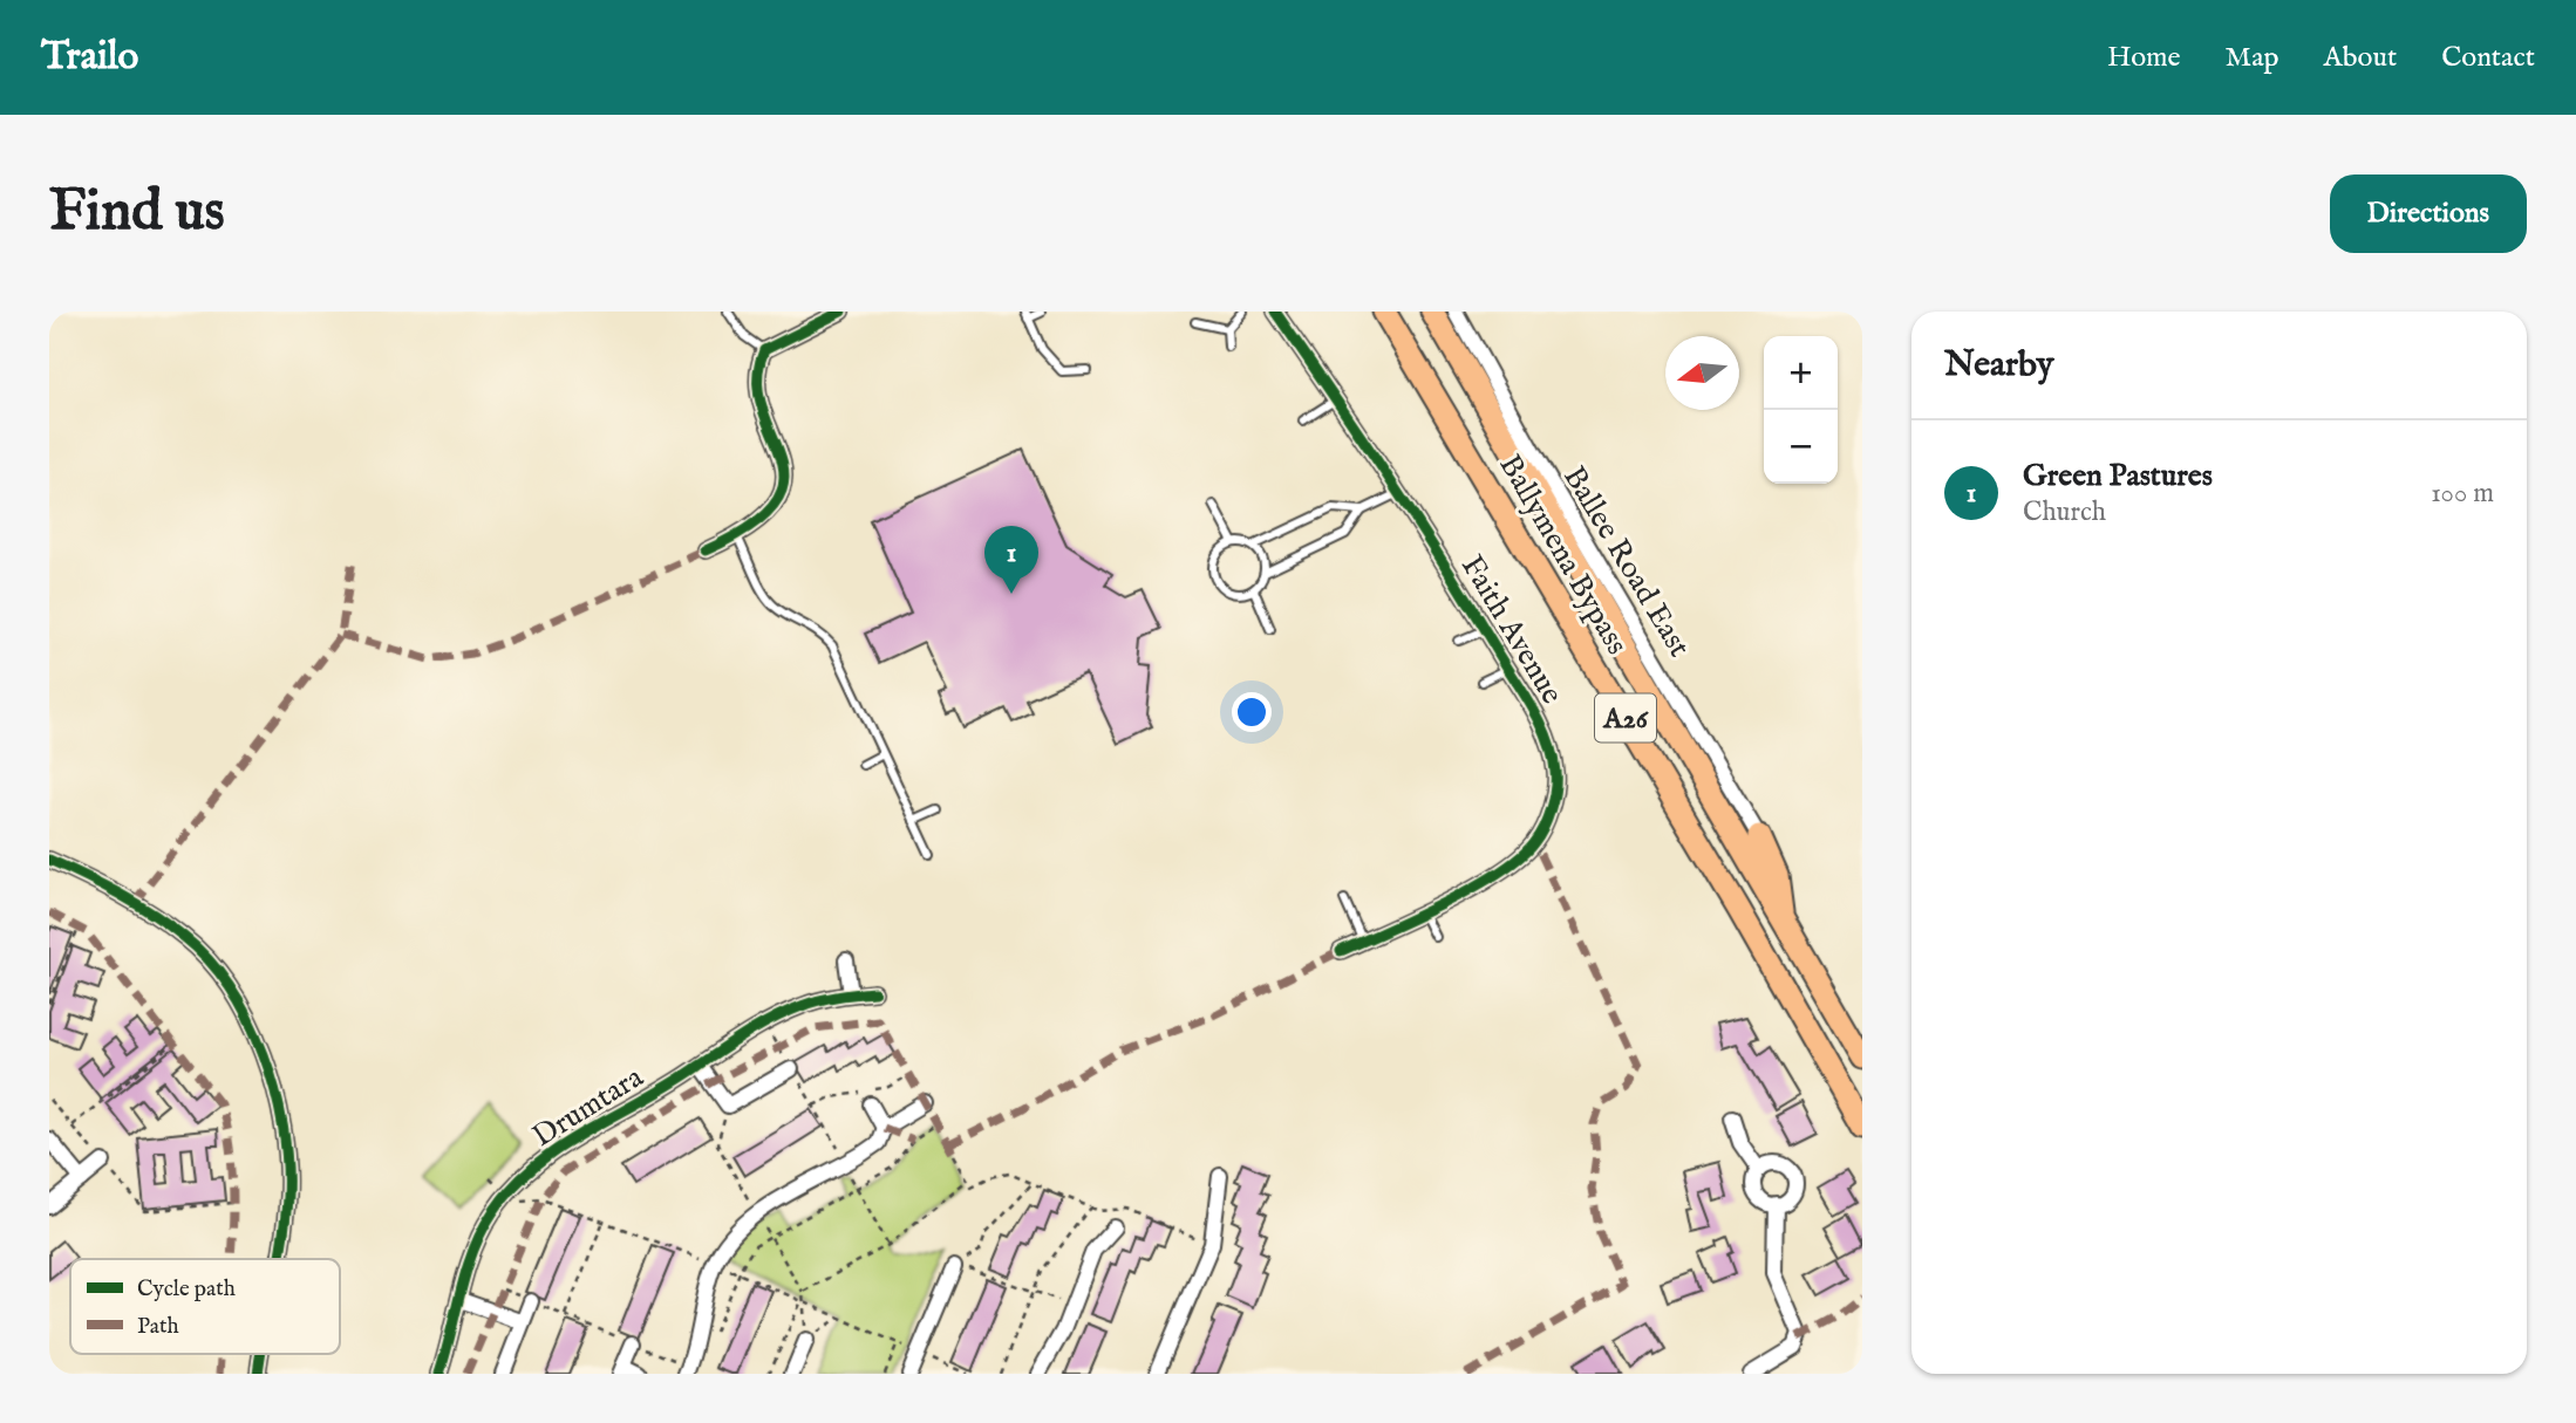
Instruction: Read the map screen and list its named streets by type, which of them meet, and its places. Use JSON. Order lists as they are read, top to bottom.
{
  "streets": {
    "highway": ["Ballymena Bypass", "A26"],
    "street": ["Ballee Road East", "Faith Avenue", "Drumtara"]
  },
  "legend": ["Cycle path", "Path"],
  "north": "left",
  "page": {
    "header": "Trailo",
    "nav": [
      "Home",
      "Map",
      "About",
      "Contact"
    ],
    "buttons": "Directions",
    "title": "Find us",
    "heading": "Nearby",
    "map_buttons": ["+", "−"],
    "list": [
      {
        "mark": "1",
        "name": "Green Pastures",
        "note": "Church",
        "value": "100 m"
      }
    ],
    "pins": "1"
  }
}
